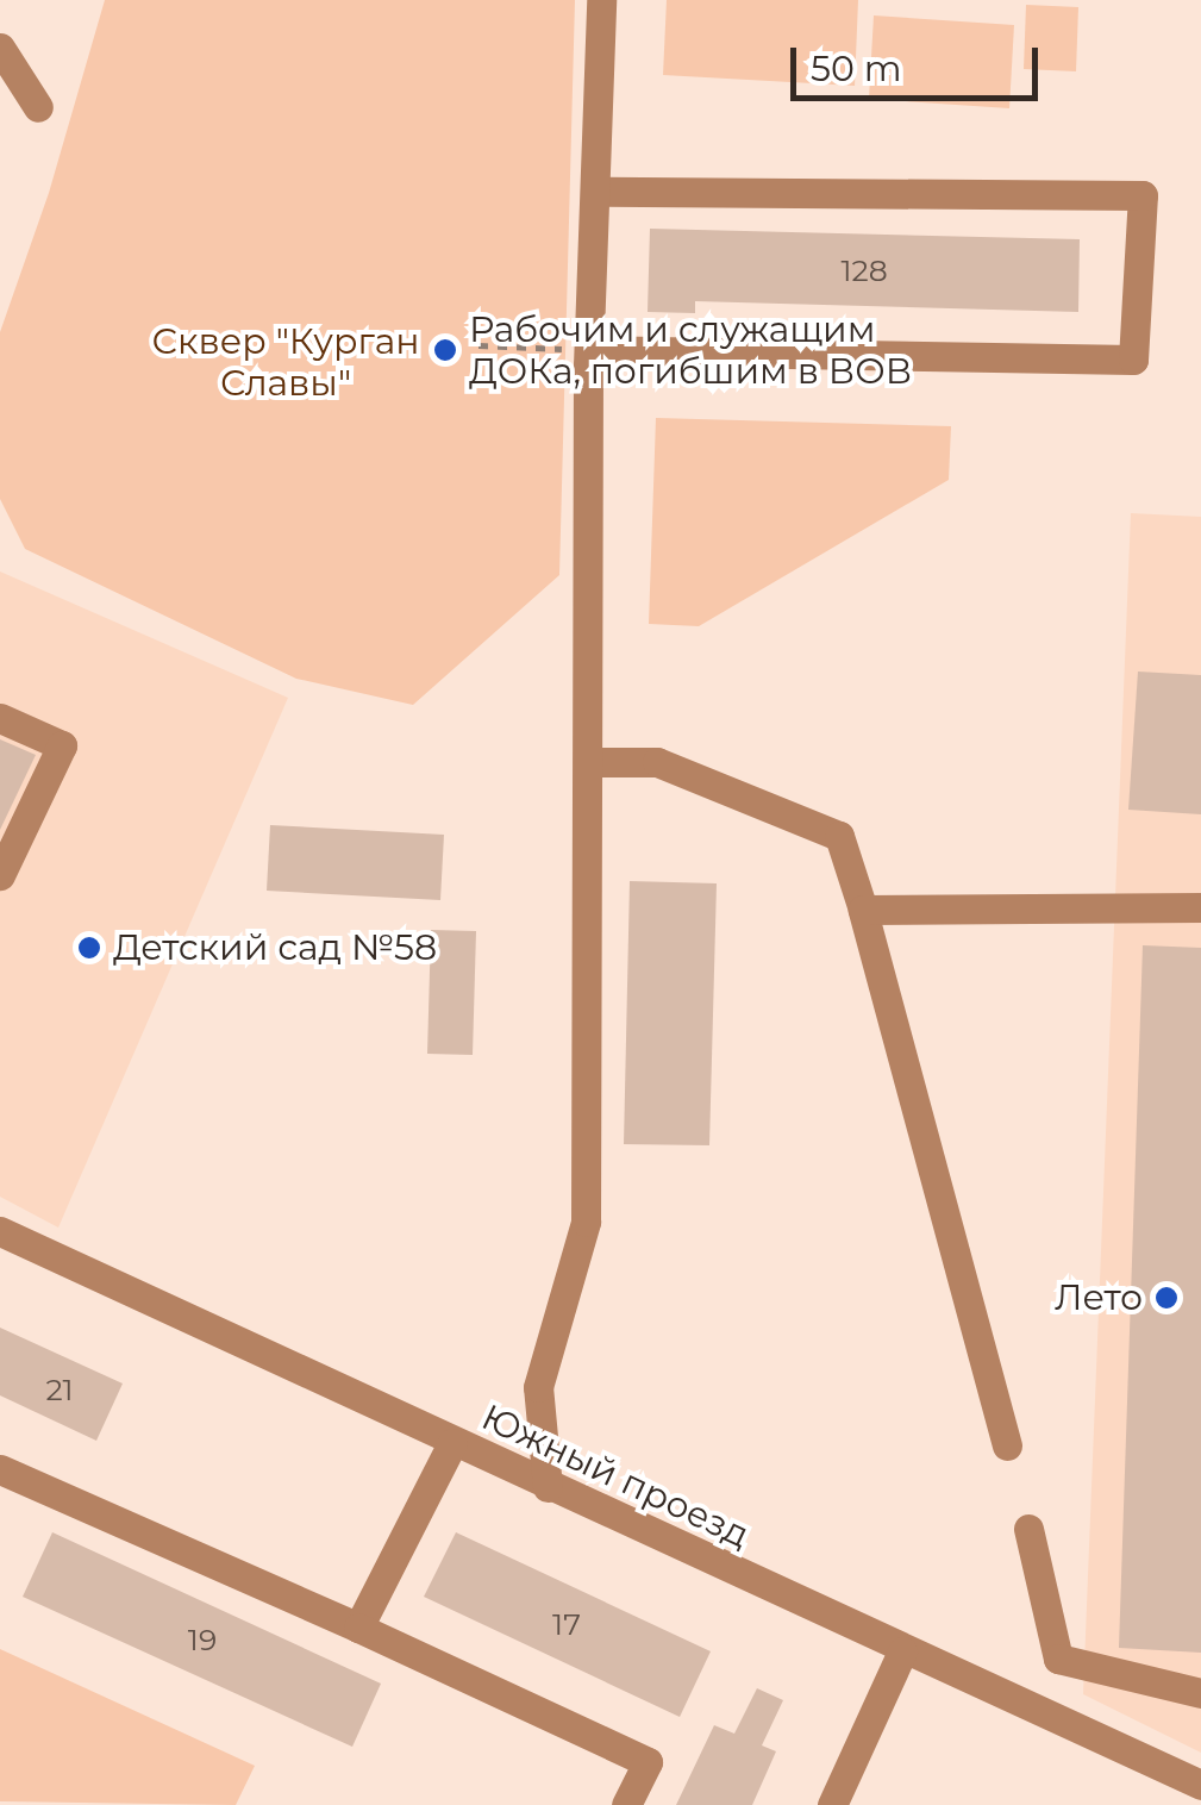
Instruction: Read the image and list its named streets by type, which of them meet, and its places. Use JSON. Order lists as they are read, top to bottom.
{
  "streets": {
    "street": ["Южный проезд"]
  },
  "parks": ["Сквер \"Курган Славы\""],
  "places": ["Рабочим и служащим ДОКа, погибшим в ВОВ", "Детский сад №58", "Лето"],
  "house_numbers": [
    "128",
    "21",
    "17",
    "19"
  ],
  "scale_bar": "50 m"
}
